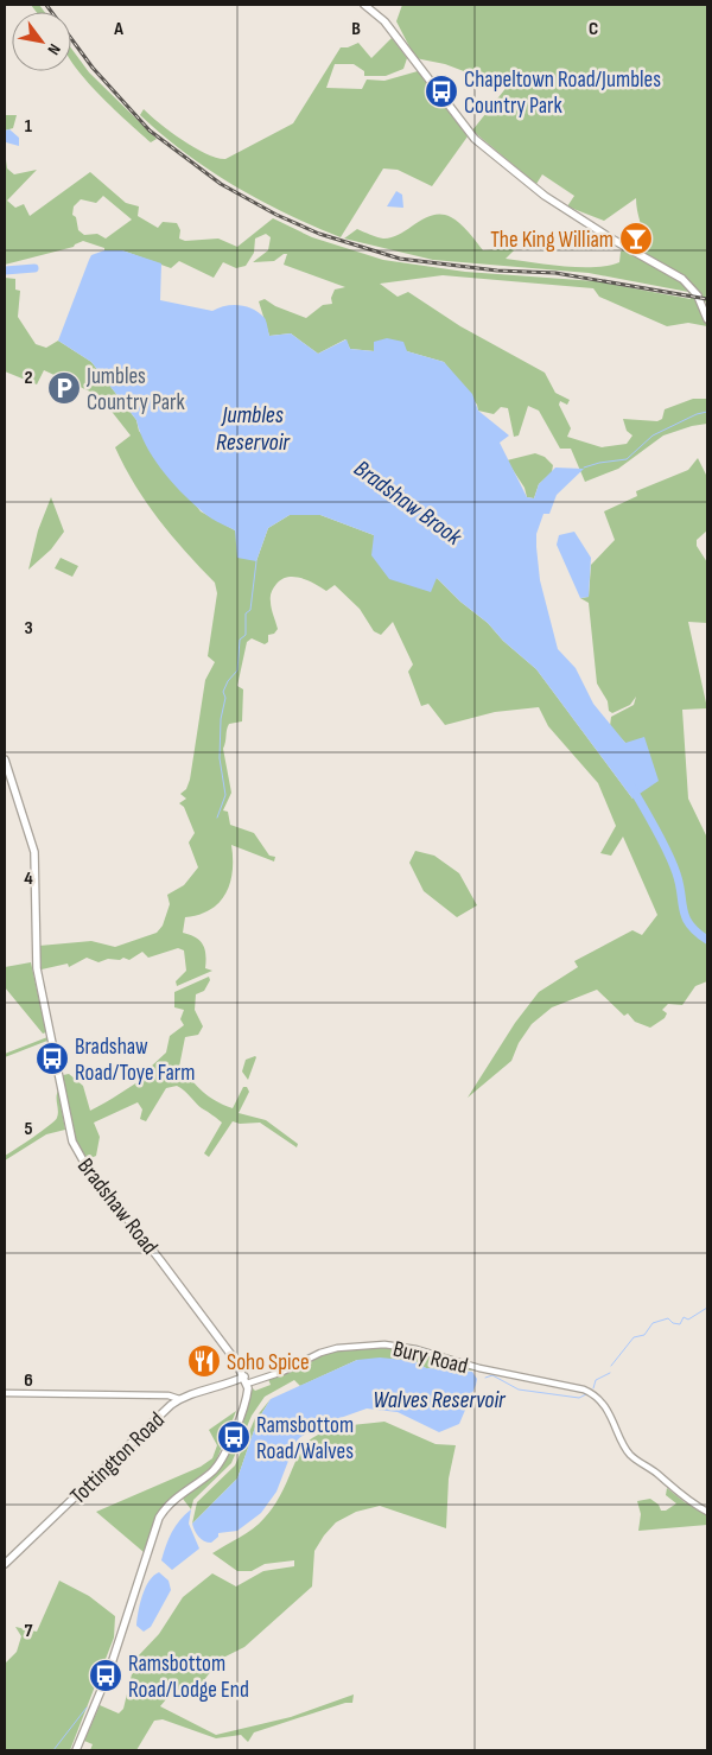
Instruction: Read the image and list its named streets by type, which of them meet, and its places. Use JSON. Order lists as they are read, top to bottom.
{
  "streets": {
    "main road": ["Bradshaw Road", "Tottington Road"],
    "street": ["Bury Road"]
  },
  "crossings": [
    ["Bradshaw Road", "Bury Road"],
    ["Bradshaw Road", "Tottington Road"],
    ["Bury Road", "Tottington Road"]
  ],
  "water": ["Jumbles Reservoir", "Bradshaw Brook", "Walves Reservoir"],
  "places": {
    "bus stop": [
      "Chapeltown Road/Jumbles Country Park",
      "Bradshaw Road/Toye Farm",
      "Ramsbottom Road/Walves",
      "Ramsbottom Road/Lodge End"
    ],
    "bar": ["The King William"],
    "parking": ["Jumbles Country Park"],
    "restaurant": ["Soho Spice"]
  },
  "north": "bottom right",
  "grid": {
    "columns": ["A", "B", "C"],
    "rows": [
      "1",
      "2",
      "3",
      "4",
      "5",
      "6",
      "7"
    ]
  }
}
